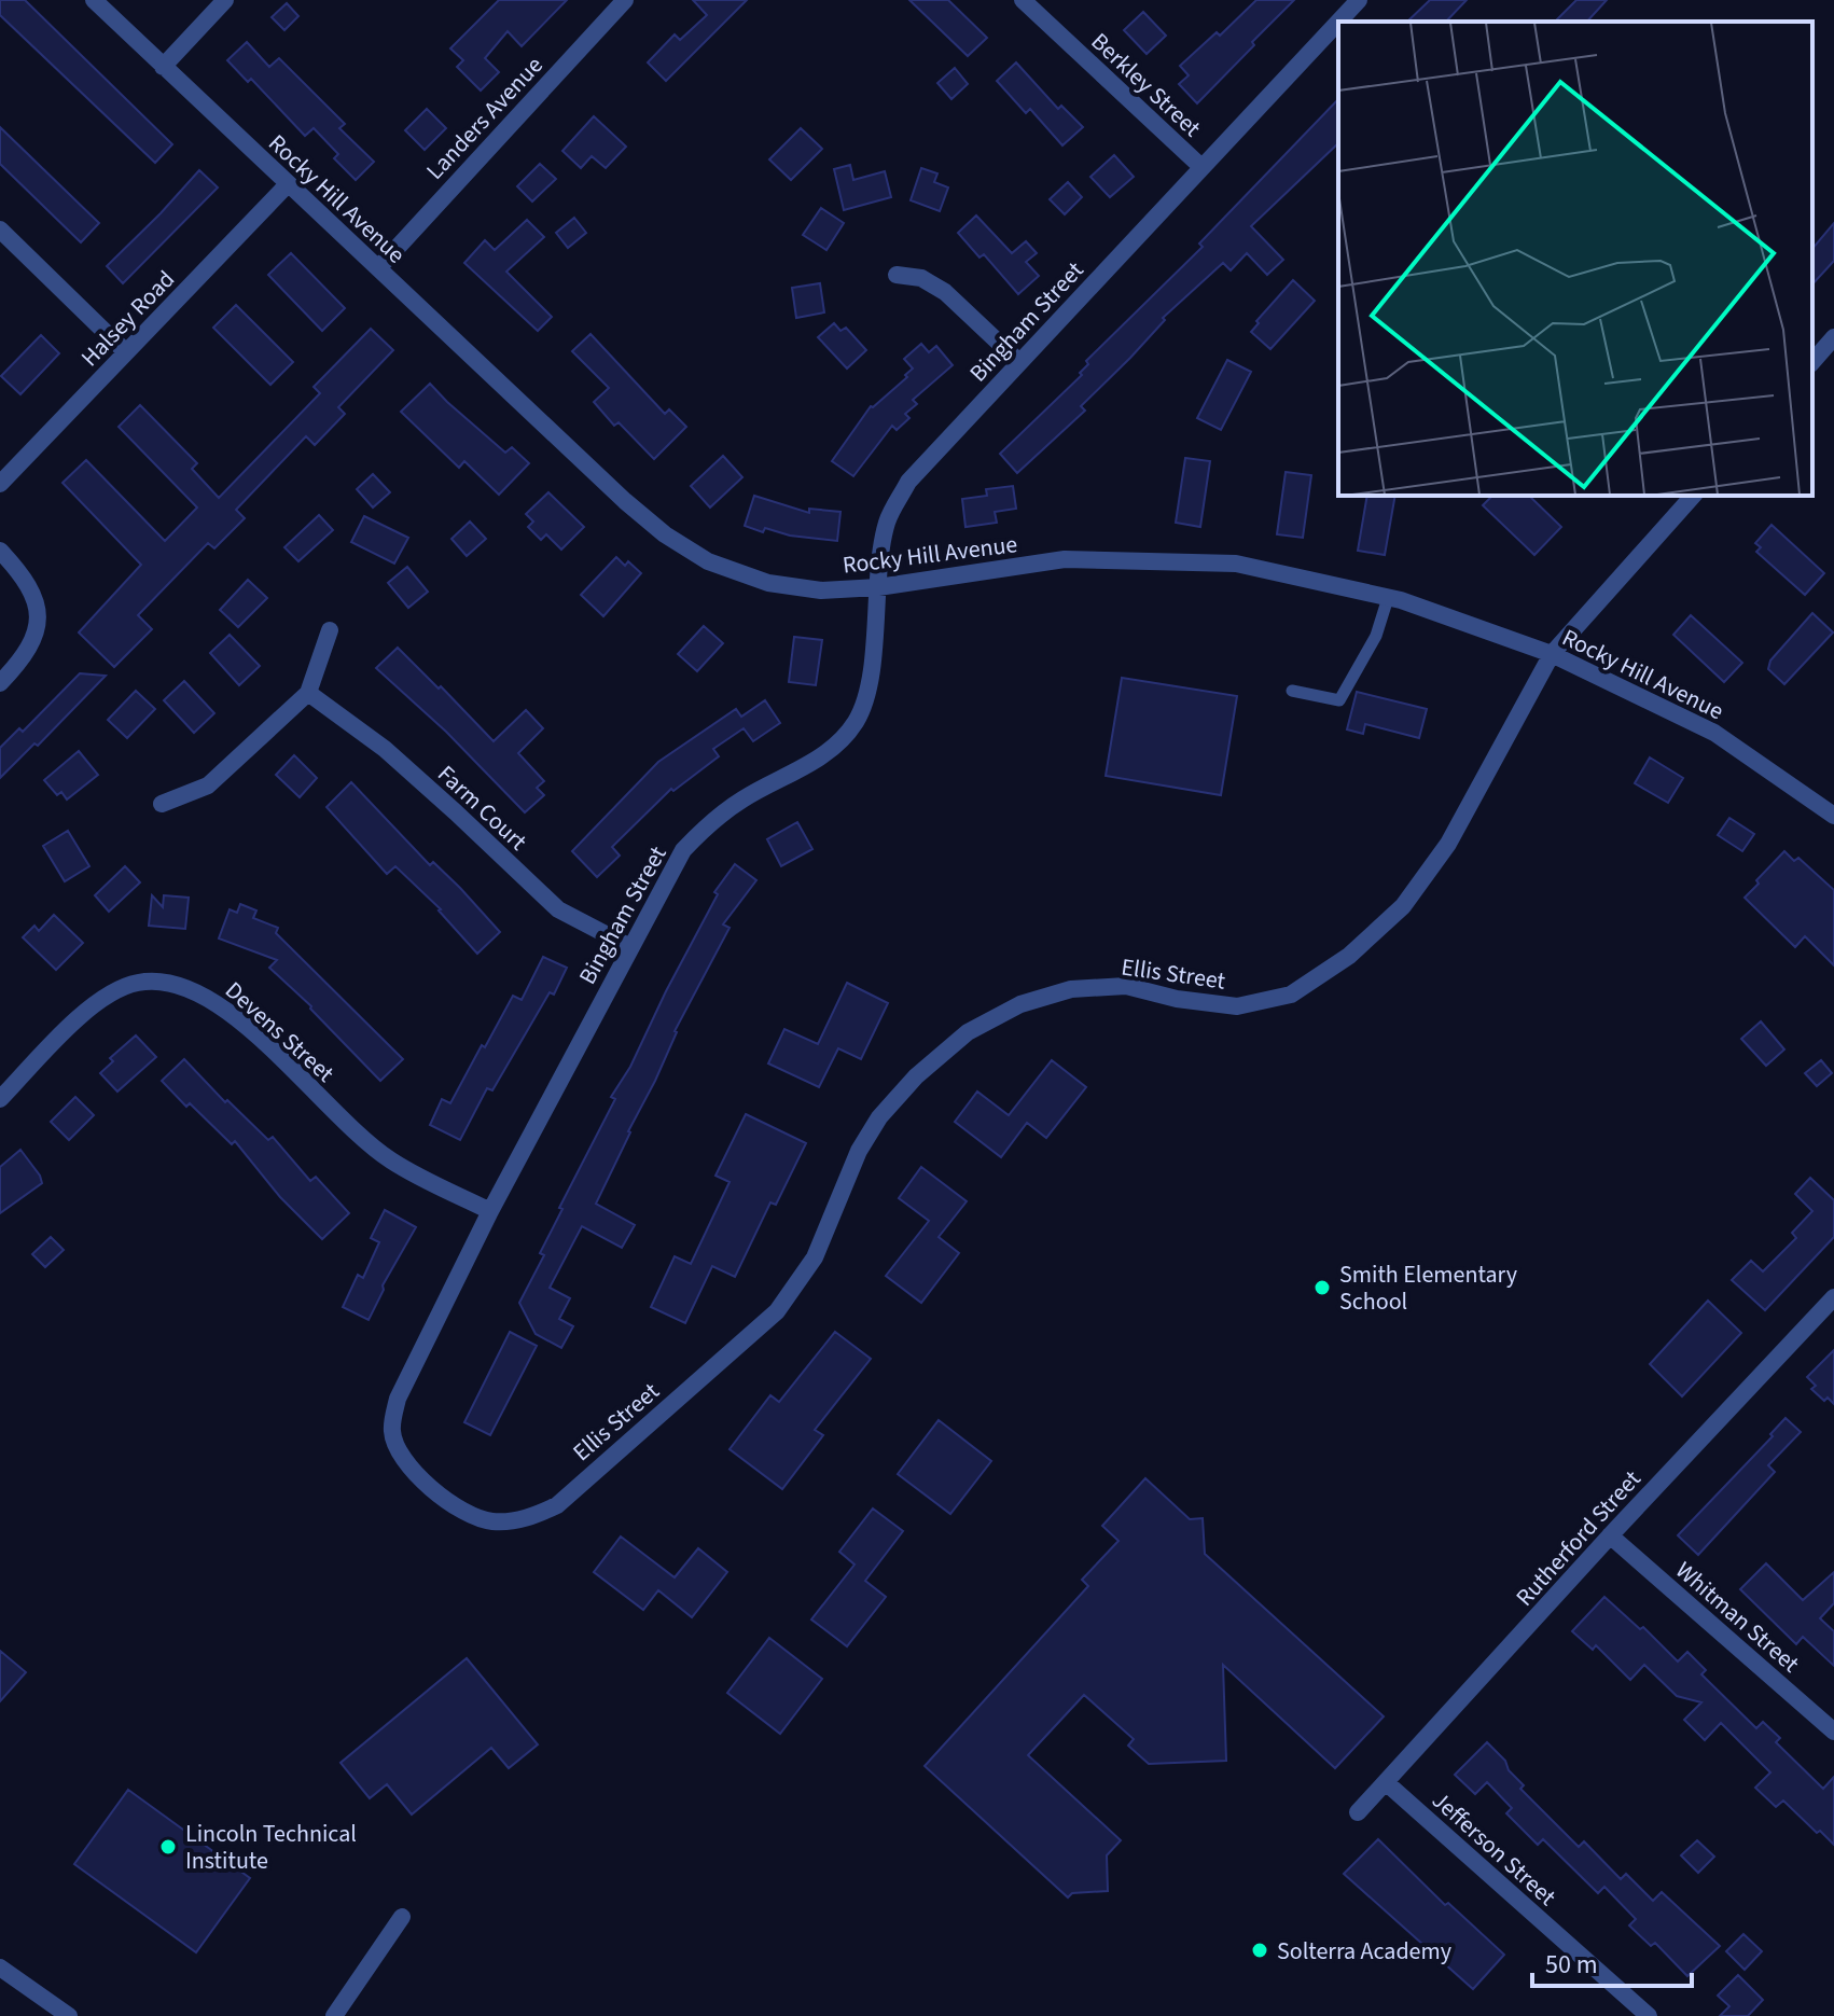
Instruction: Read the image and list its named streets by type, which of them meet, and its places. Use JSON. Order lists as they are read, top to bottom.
{
  "streets": {
    "street": [
      "Berkley Street",
      "Landers Avenue",
      "Rocky Hill Avenue",
      "Halsey Road",
      "Bingham Street",
      "Farm Court",
      "Ellis Street",
      "Devens Street",
      "Rutherford Street",
      "Whitman Street",
      "Jefferson Street"
    ]
  },
  "crossings": [
    ["Berkley Street", "Bingham Street"],
    ["Landers Avenue", "Rocky Hill Avenue"],
    ["Rocky Hill Avenue", "Halsey Road"],
    ["Rocky Hill Avenue", "Bingham Street"],
    ["Rocky Hill Avenue", "Ellis Street"],
    ["Bingham Street", "Farm Court"],
    ["Bingham Street", "Ellis Street"],
    ["Bingham Street", "Devens Street"],
    ["Rutherford Street", "Whitman Street"],
    ["Rutherford Street", "Jefferson Street"]
  ],
  "places": ["Smith Elementary School", "Lincoln Technical Institute", "Solterra Academy"],
  "scale_bar": "50 m"
}
